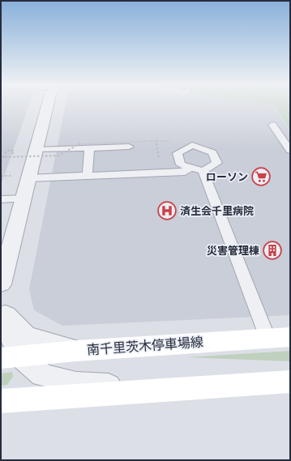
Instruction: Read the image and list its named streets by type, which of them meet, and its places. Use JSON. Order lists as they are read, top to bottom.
{
  "streets": {
    "main road": ["南千里茨木停車場線"]
  },
  "places": {
    "supermarket": ["ローソン"],
    "hospital": ["済生会千里病院"],
    "building": ["災害管理棟"]
  }
}
